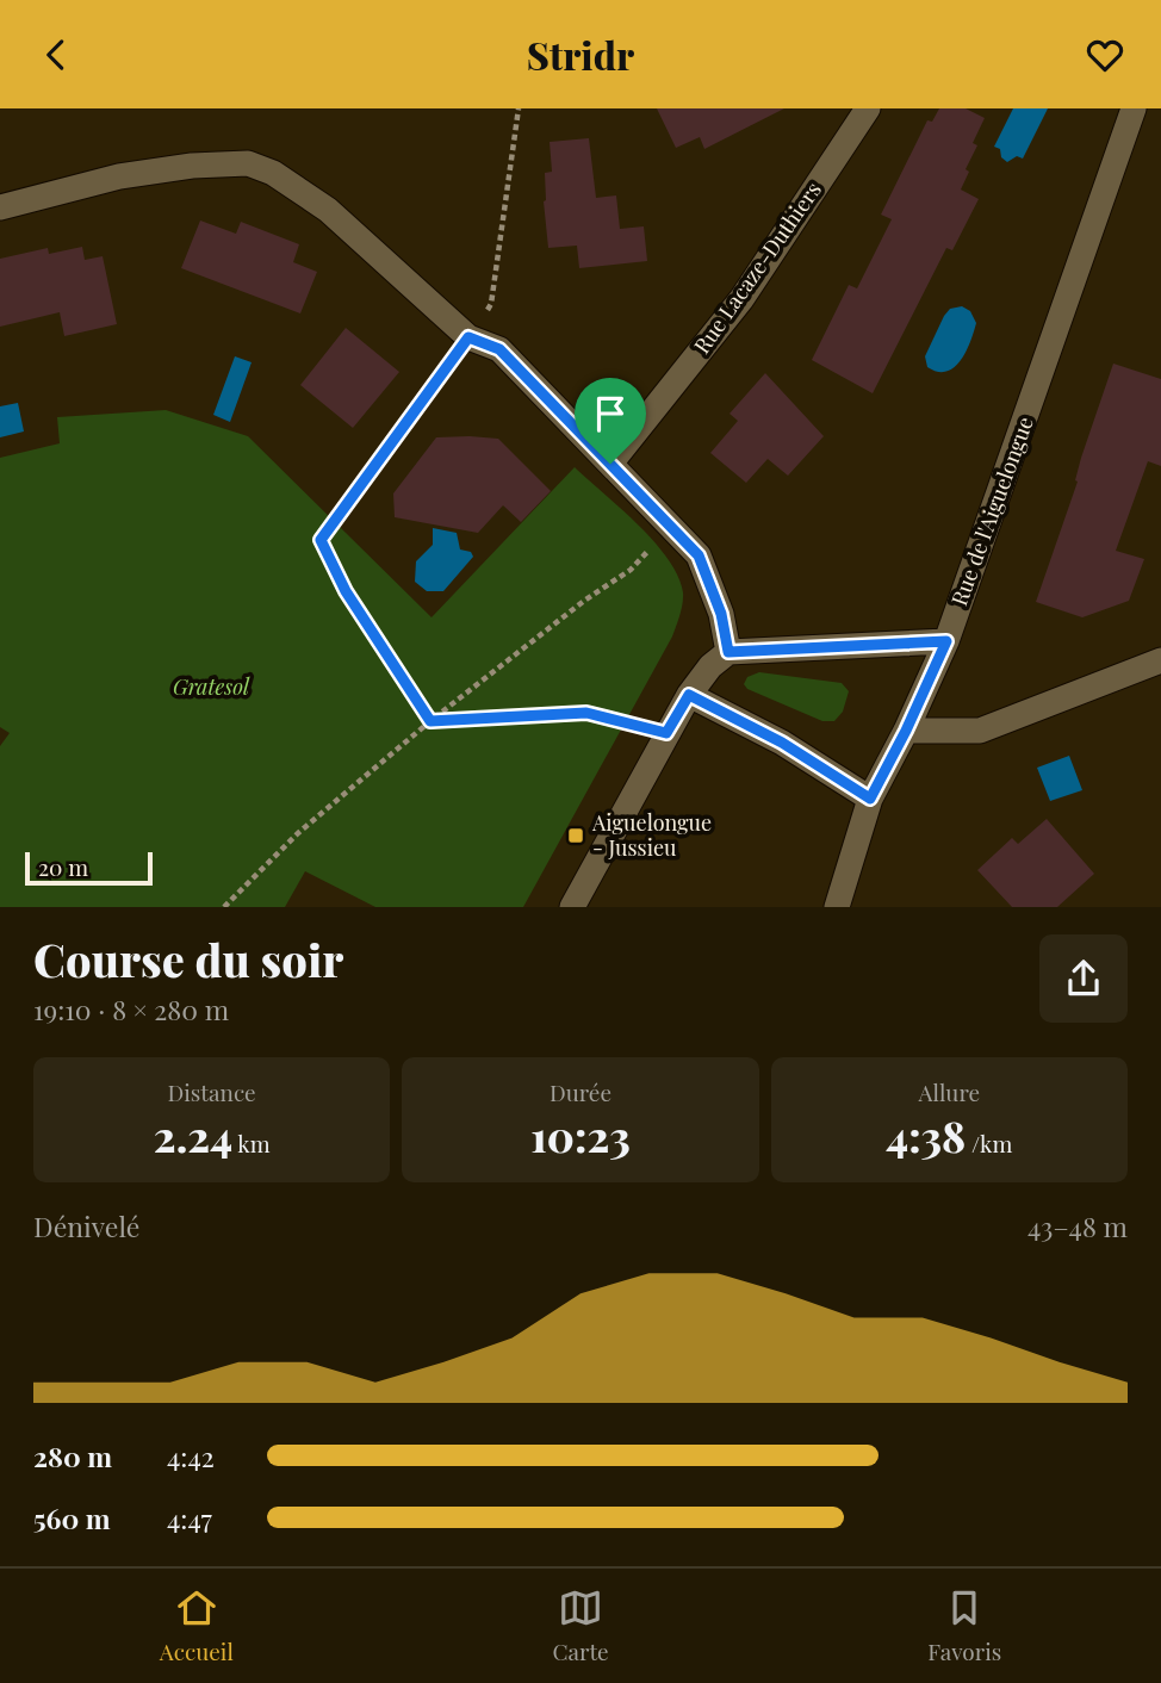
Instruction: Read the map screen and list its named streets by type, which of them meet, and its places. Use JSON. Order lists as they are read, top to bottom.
{
  "streets": {
    "street": ["Rue Lacaze-Duthiers", "Rue de l'Aiguelongue"]
  },
  "parks": ["Gratesol"],
  "places": {
    "transit": ["Aiguelongue - Jussieu"]
  },
  "scale_bar": "20 m",
  "page": {
    "header": "Stridr",
    "scale": "20 m",
    "heading": ["Course du soir", "19:10 · 8 × 280 m"],
    "stats": [
      ["Distance", "2.24 km"],
      ["Durée", "10:23"],
      ["Allure", "4:38 /km"]
    ],
    "chart": ["Dénivelé", "43–48 m"],
    "list": [
      {
        "name": "280 m",
        "note": "4:42"
      },
      {
        "name": "560 m",
        "note": "4:47"
      }
    ],
    "tabs": ["Accueil", "Carte", "Favoris"]
  }
}
